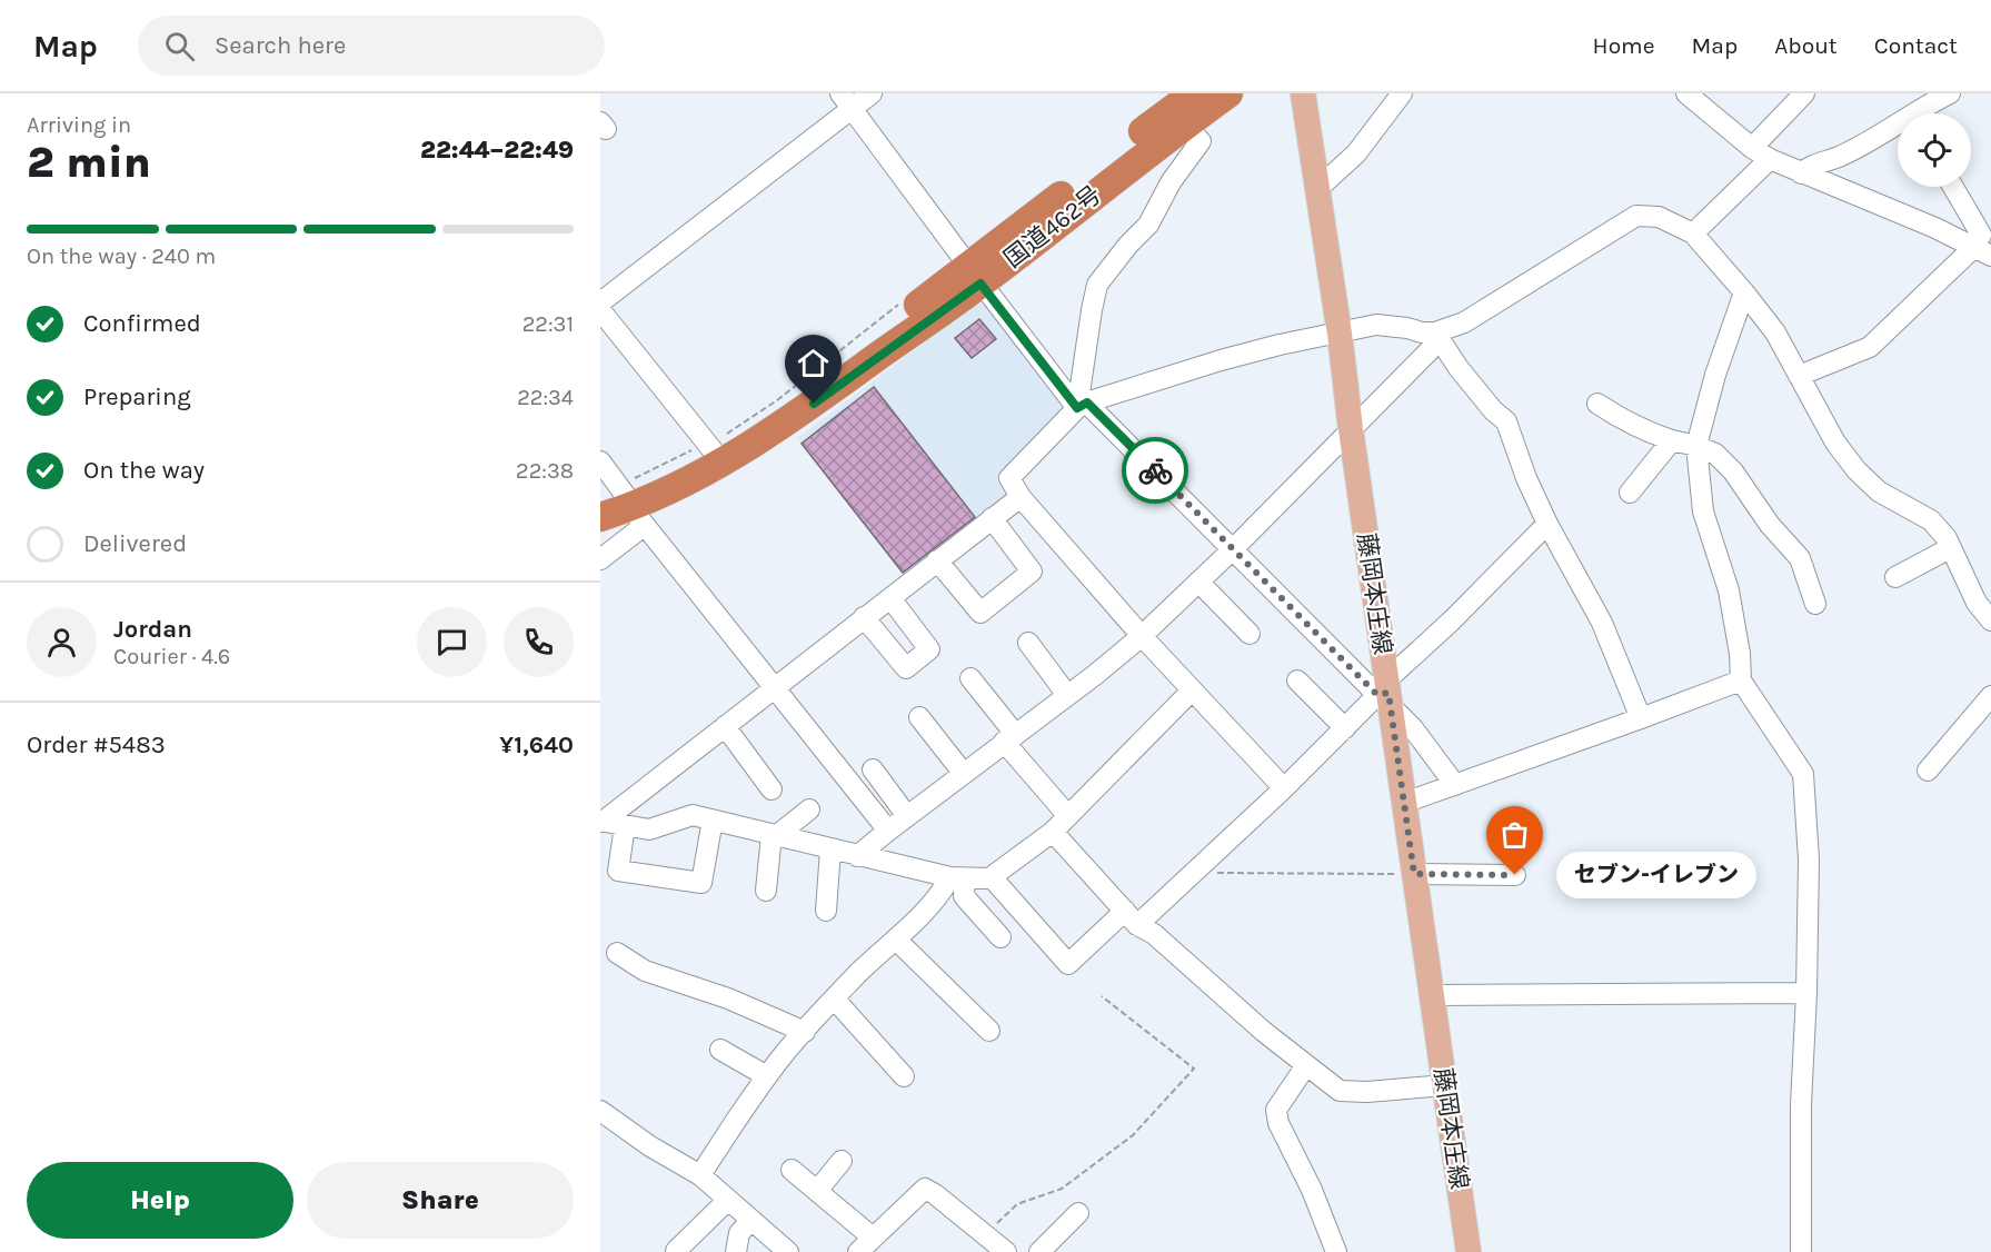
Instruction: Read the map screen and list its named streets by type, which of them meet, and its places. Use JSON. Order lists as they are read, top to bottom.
{
  "streets": {
    "highway": ["国道462号"],
    "main road": ["藤岡本庄線"]
  },
  "places": ["セブン-イレブン"],
  "page": {
    "header": "Map",
    "search": "Search here",
    "nav": [
      "Home",
      "Map",
      "About",
      "Contact"
    ],
    "heading": ["2 min", "Arriving in", "22:44–22:49"],
    "panel": [
      "Jordan",
      "Courier · 4.6",
      "Order #5483",
      "¥1,640"
    ],
    "bar": "On the way · 240 m",
    "list": [
      ["Confirmed", "22:31"],
      ["Preparing", "22:34"],
      ["On the way", "22:38"],
      "Delivered"
    ],
    "bubble": "セブン-イレブン",
    "buttons": ["Help", "Share"]
  }
}
